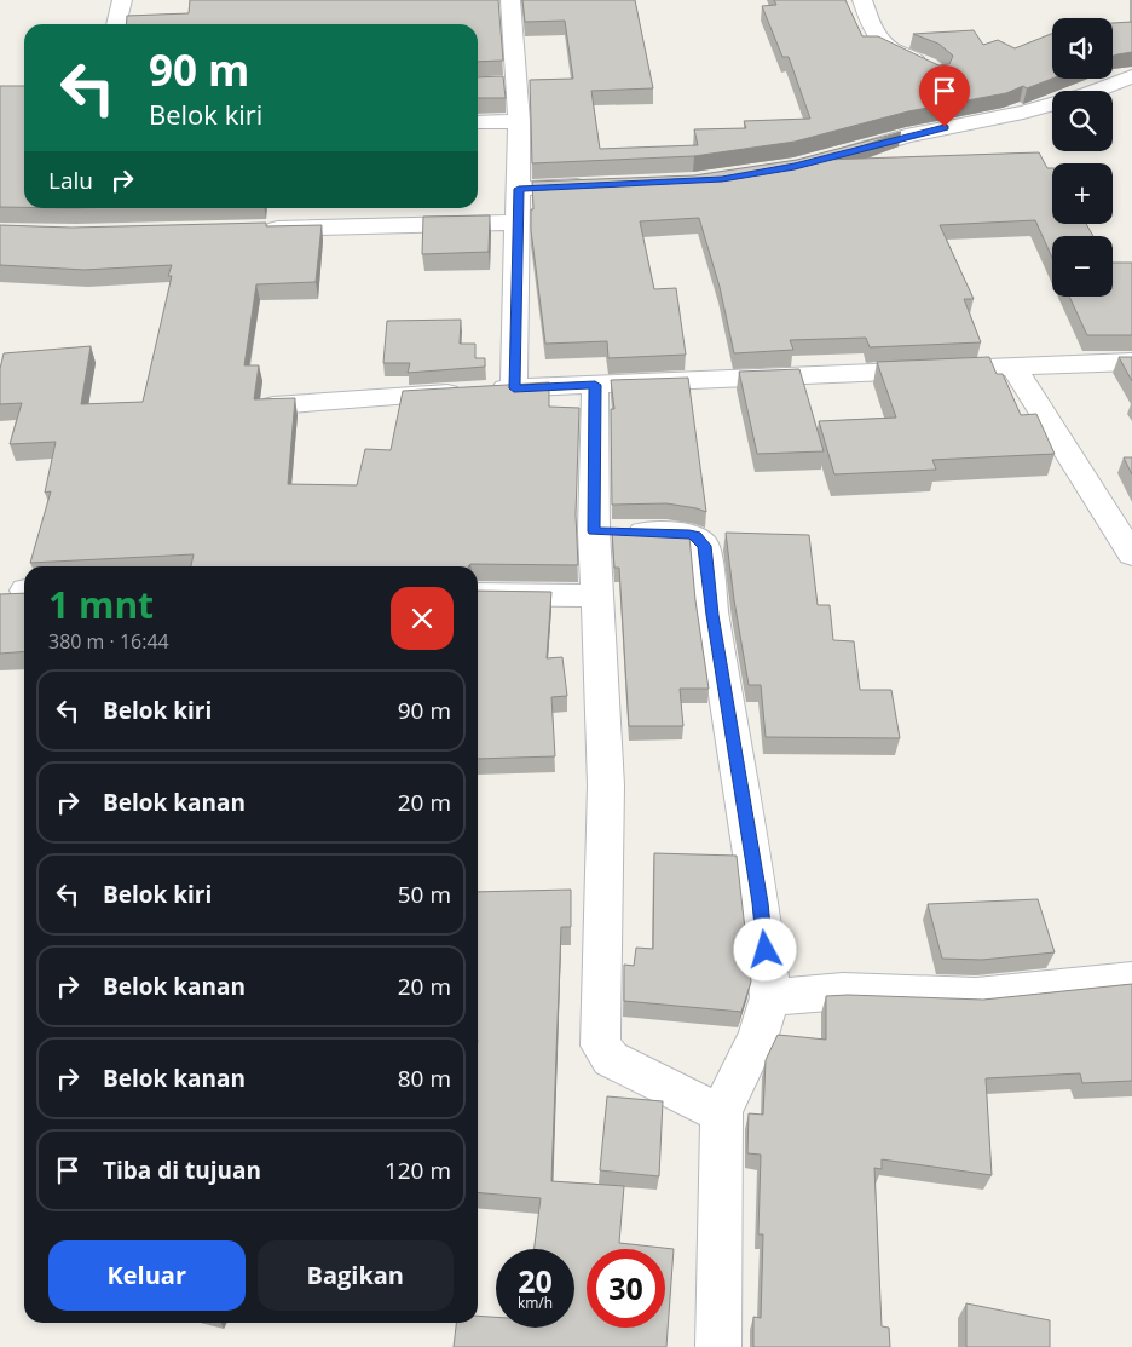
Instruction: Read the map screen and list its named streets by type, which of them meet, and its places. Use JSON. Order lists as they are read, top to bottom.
{
  "page": {
    "map_buttons": ["+", "−"],
    "turn": ["90 m", "Belok kiri"],
    "then": "Lalu",
    "heading": ["1 mnt", "380 m · 16:44"],
    "list": [
      {
        "name": "Belok kiri",
        "value": "90 m"
      },
      {
        "name": "Belok kanan",
        "value": "20 m"
      },
      {
        "name": "Belok kiri",
        "value": "50 m"
      },
      {
        "name": "Belok kanan",
        "value": "20 m"
      },
      {
        "name": "Belok kanan",
        "value": "80 m"
      },
      {
        "name": "Tiba di tujuan",
        "value": "120 m"
      }
    ],
    "buttons": ["Keluar", "Bagikan"],
    "speed": "20 km/h",
    "limit": "30"
  }
}
